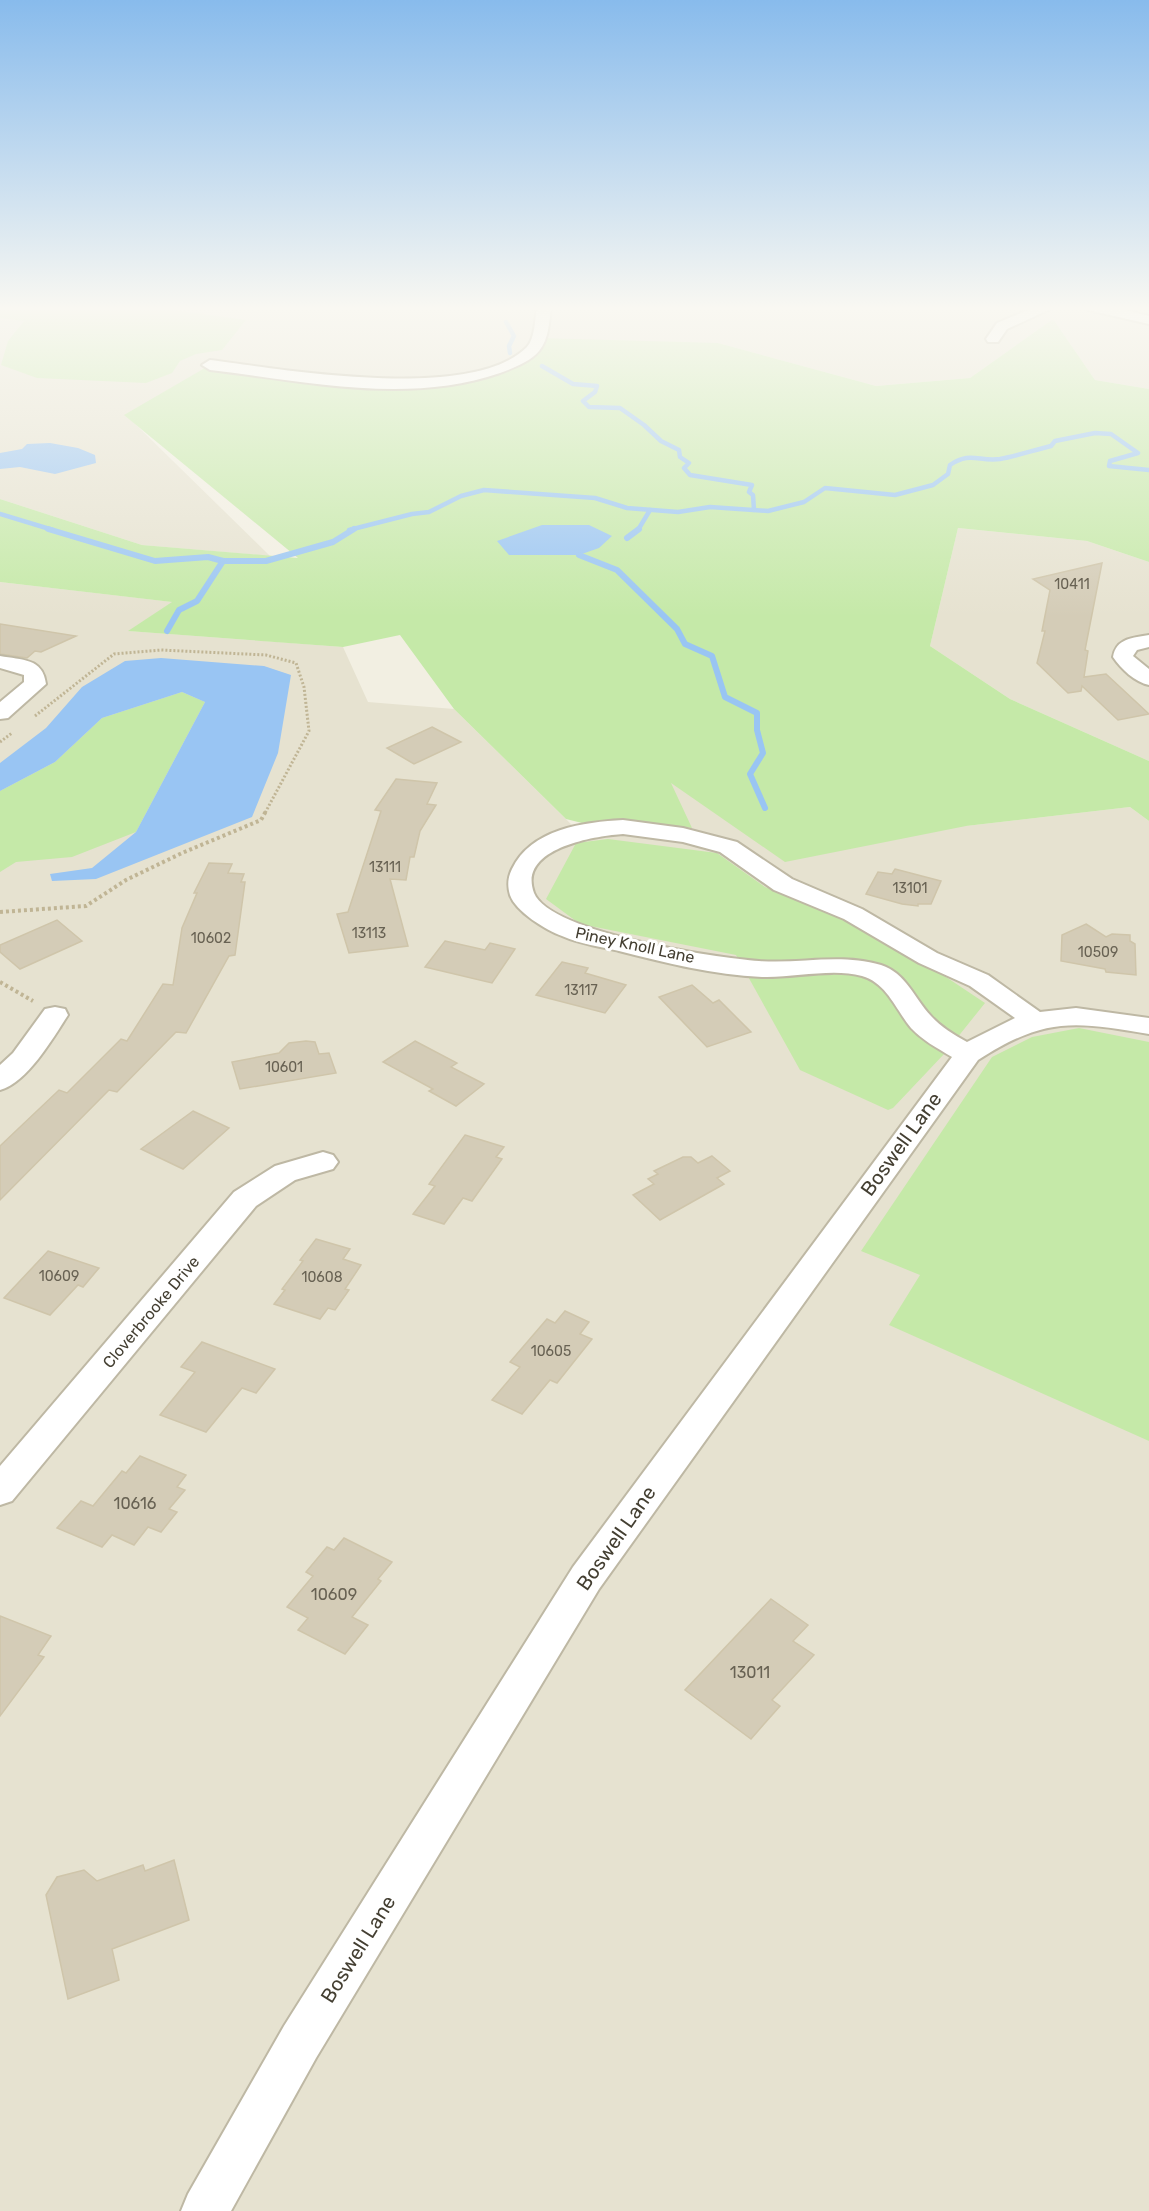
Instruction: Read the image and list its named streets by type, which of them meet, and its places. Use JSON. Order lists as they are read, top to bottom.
{
  "streets": {
    "street": ["Piney Knoll Lane", "Boswell Lane", "Cloverbrooke Drive"]
  },
  "crossings": [
    ["Piney Knoll Lane", "Boswell Lane"]
  ],
  "house_numbers": [
    "10411",
    "13111",
    "13101",
    "13113",
    "10602",
    "10509",
    "13117",
    "10601",
    "10609",
    "10608",
    "10605",
    "10616",
    "10609",
    "13011"
  ]
}
